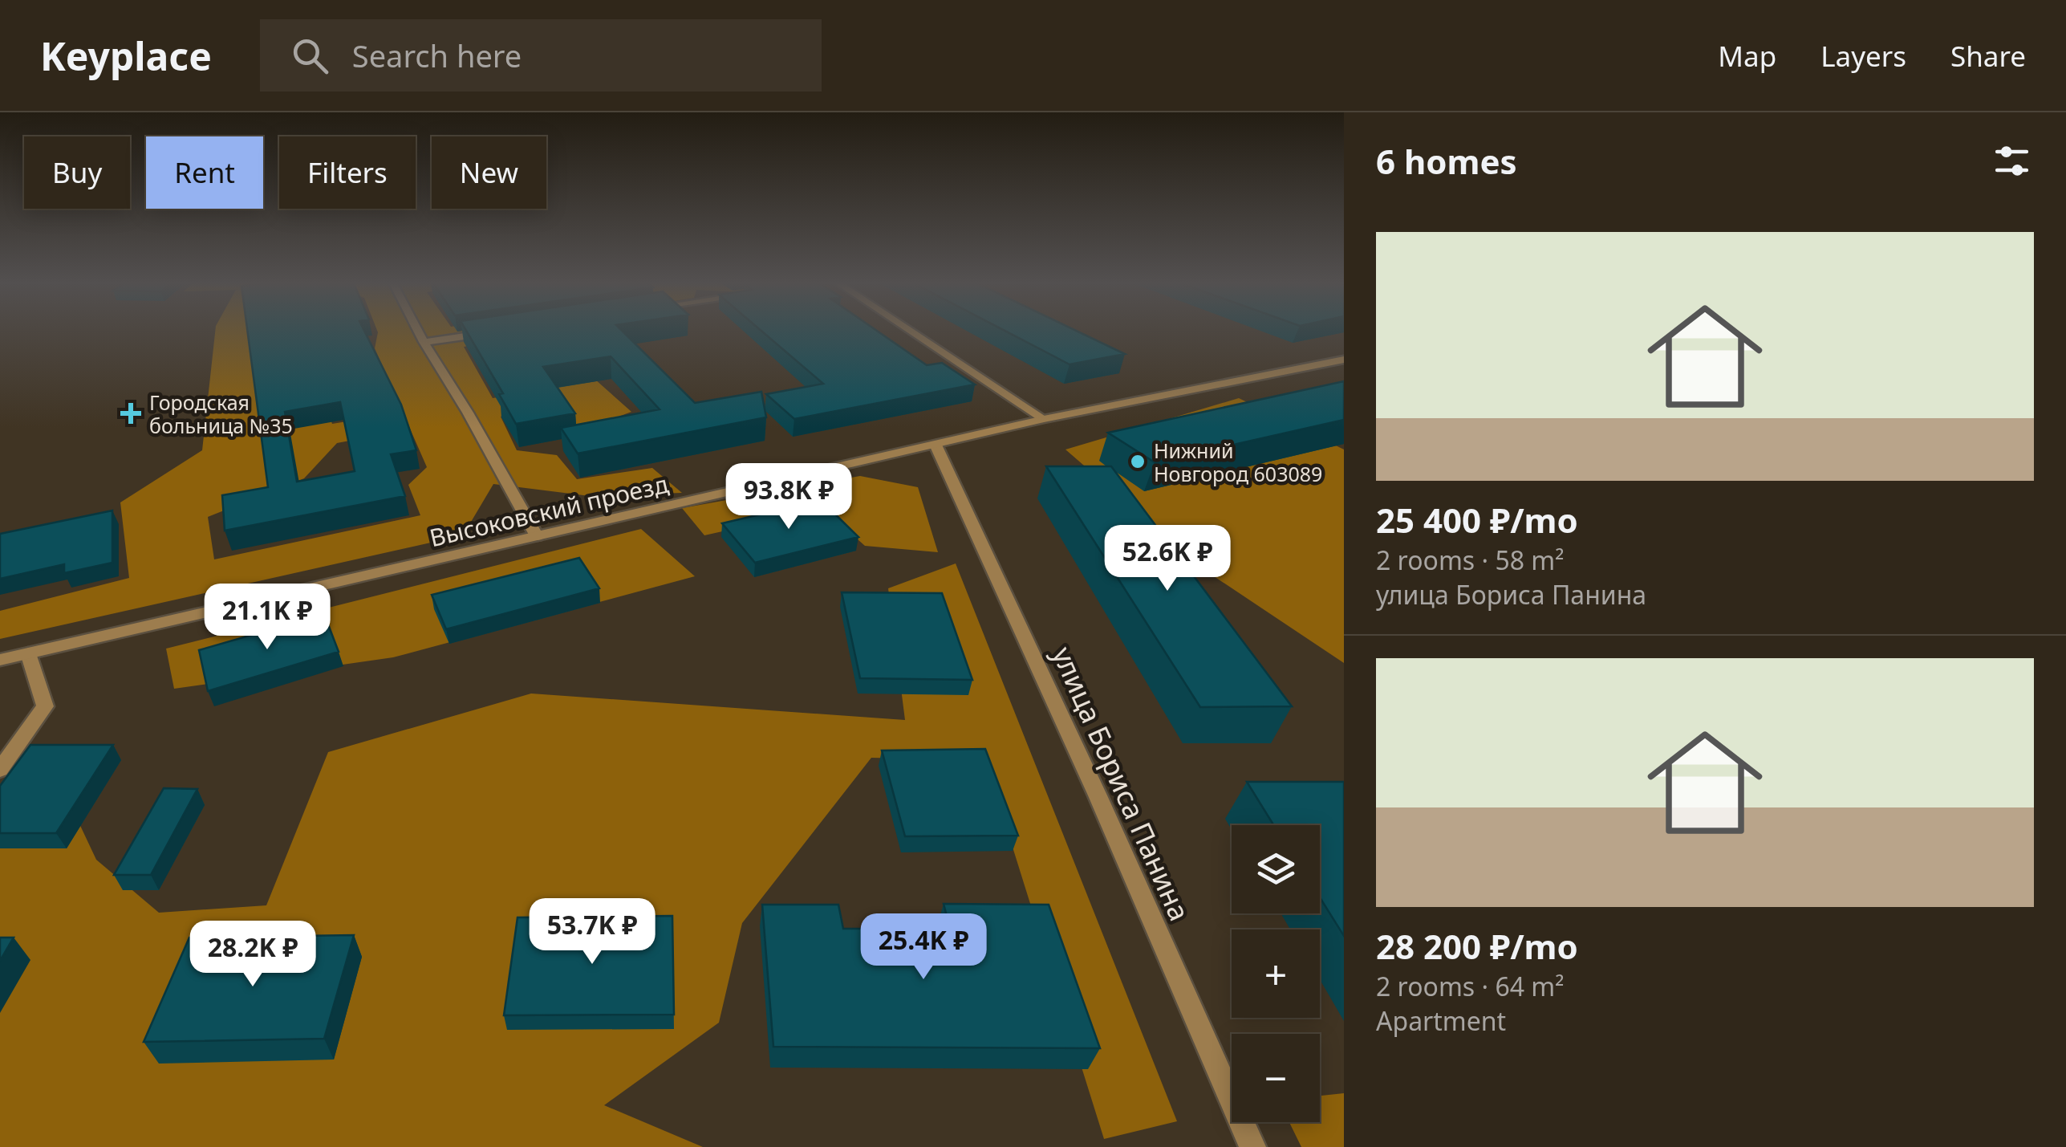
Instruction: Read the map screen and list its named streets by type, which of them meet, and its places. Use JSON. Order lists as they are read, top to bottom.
{
  "streets": {
    "street": ["Высоковский проезд", "улица Бориса Панина"]
  },
  "crossings": [
    ["Высоковский проезд", "улица Бориса Панина"]
  ],
  "places": {
    "health": ["Городская больница №35"],
    "other": ["Нижний Новгород 603089"]
  },
  "page": {
    "header": "Keyplace",
    "search": "Search here",
    "nav": ["Map", "Layers", "Share"],
    "heading": "6 homes",
    "chip": [
      "Buy",
      "Rent",
      "Filters",
      "New"
    ],
    "list": [
      {
        "name": "25 400 ₽/mo",
        "note": "2 rooms · 58 m² · улица Бориса Панина"
      },
      {
        "name": "28 200 ₽/mo",
        "note": "2 rooms · 64 m² · Apartment"
      }
    ],
    "price": [
      "93.8K ₽",
      "52.6K ₽",
      "21.1K ₽",
      "53.7K ₽",
      "25.4K ₽",
      "28.2K ₽"
    ],
    "map_buttons": ["+", "−"]
  }
}
